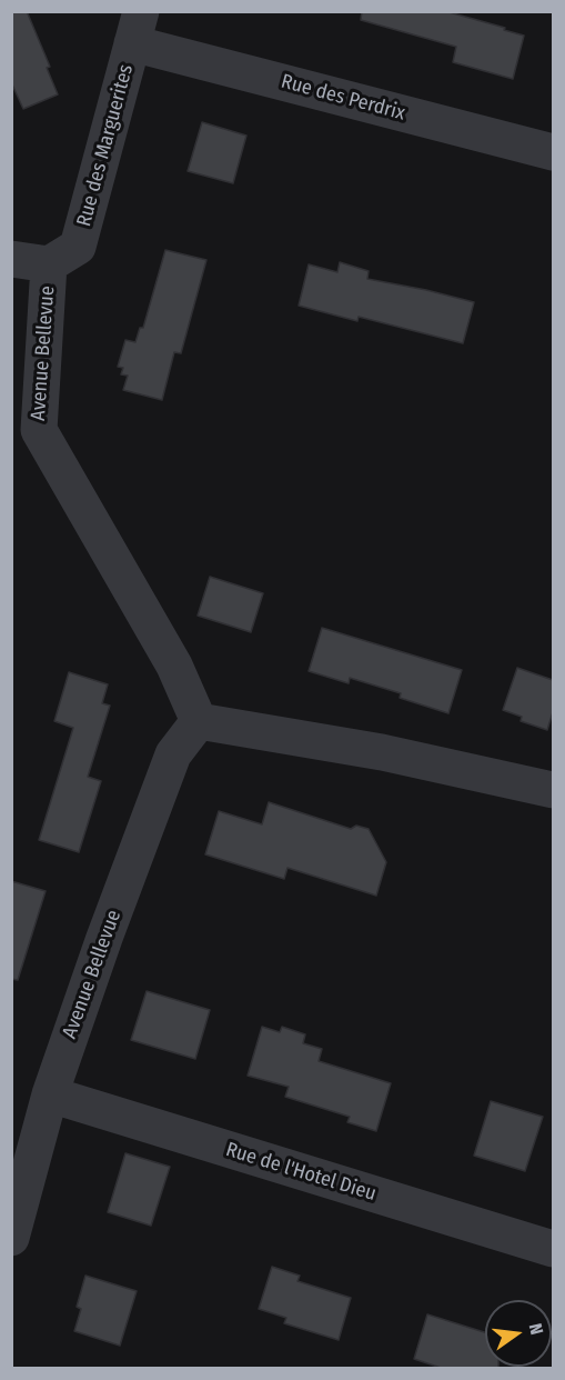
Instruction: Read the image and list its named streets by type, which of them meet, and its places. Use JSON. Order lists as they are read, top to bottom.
{
  "streets": {
    "street": [
      "Rue des Perdrix",
      "Rue des Marguerites",
      "Avenue Bellevue",
      "Rue de l'Hotel Dieu"
    ]
  },
  "crossings": [
    ["Rue des Perdrix", "Rue des Marguerites"],
    ["Rue des Marguerites", "Avenue Bellevue"],
    ["Avenue Bellevue", "Rue de l'Hotel Dieu"]
  ],
  "north": "right"
}
